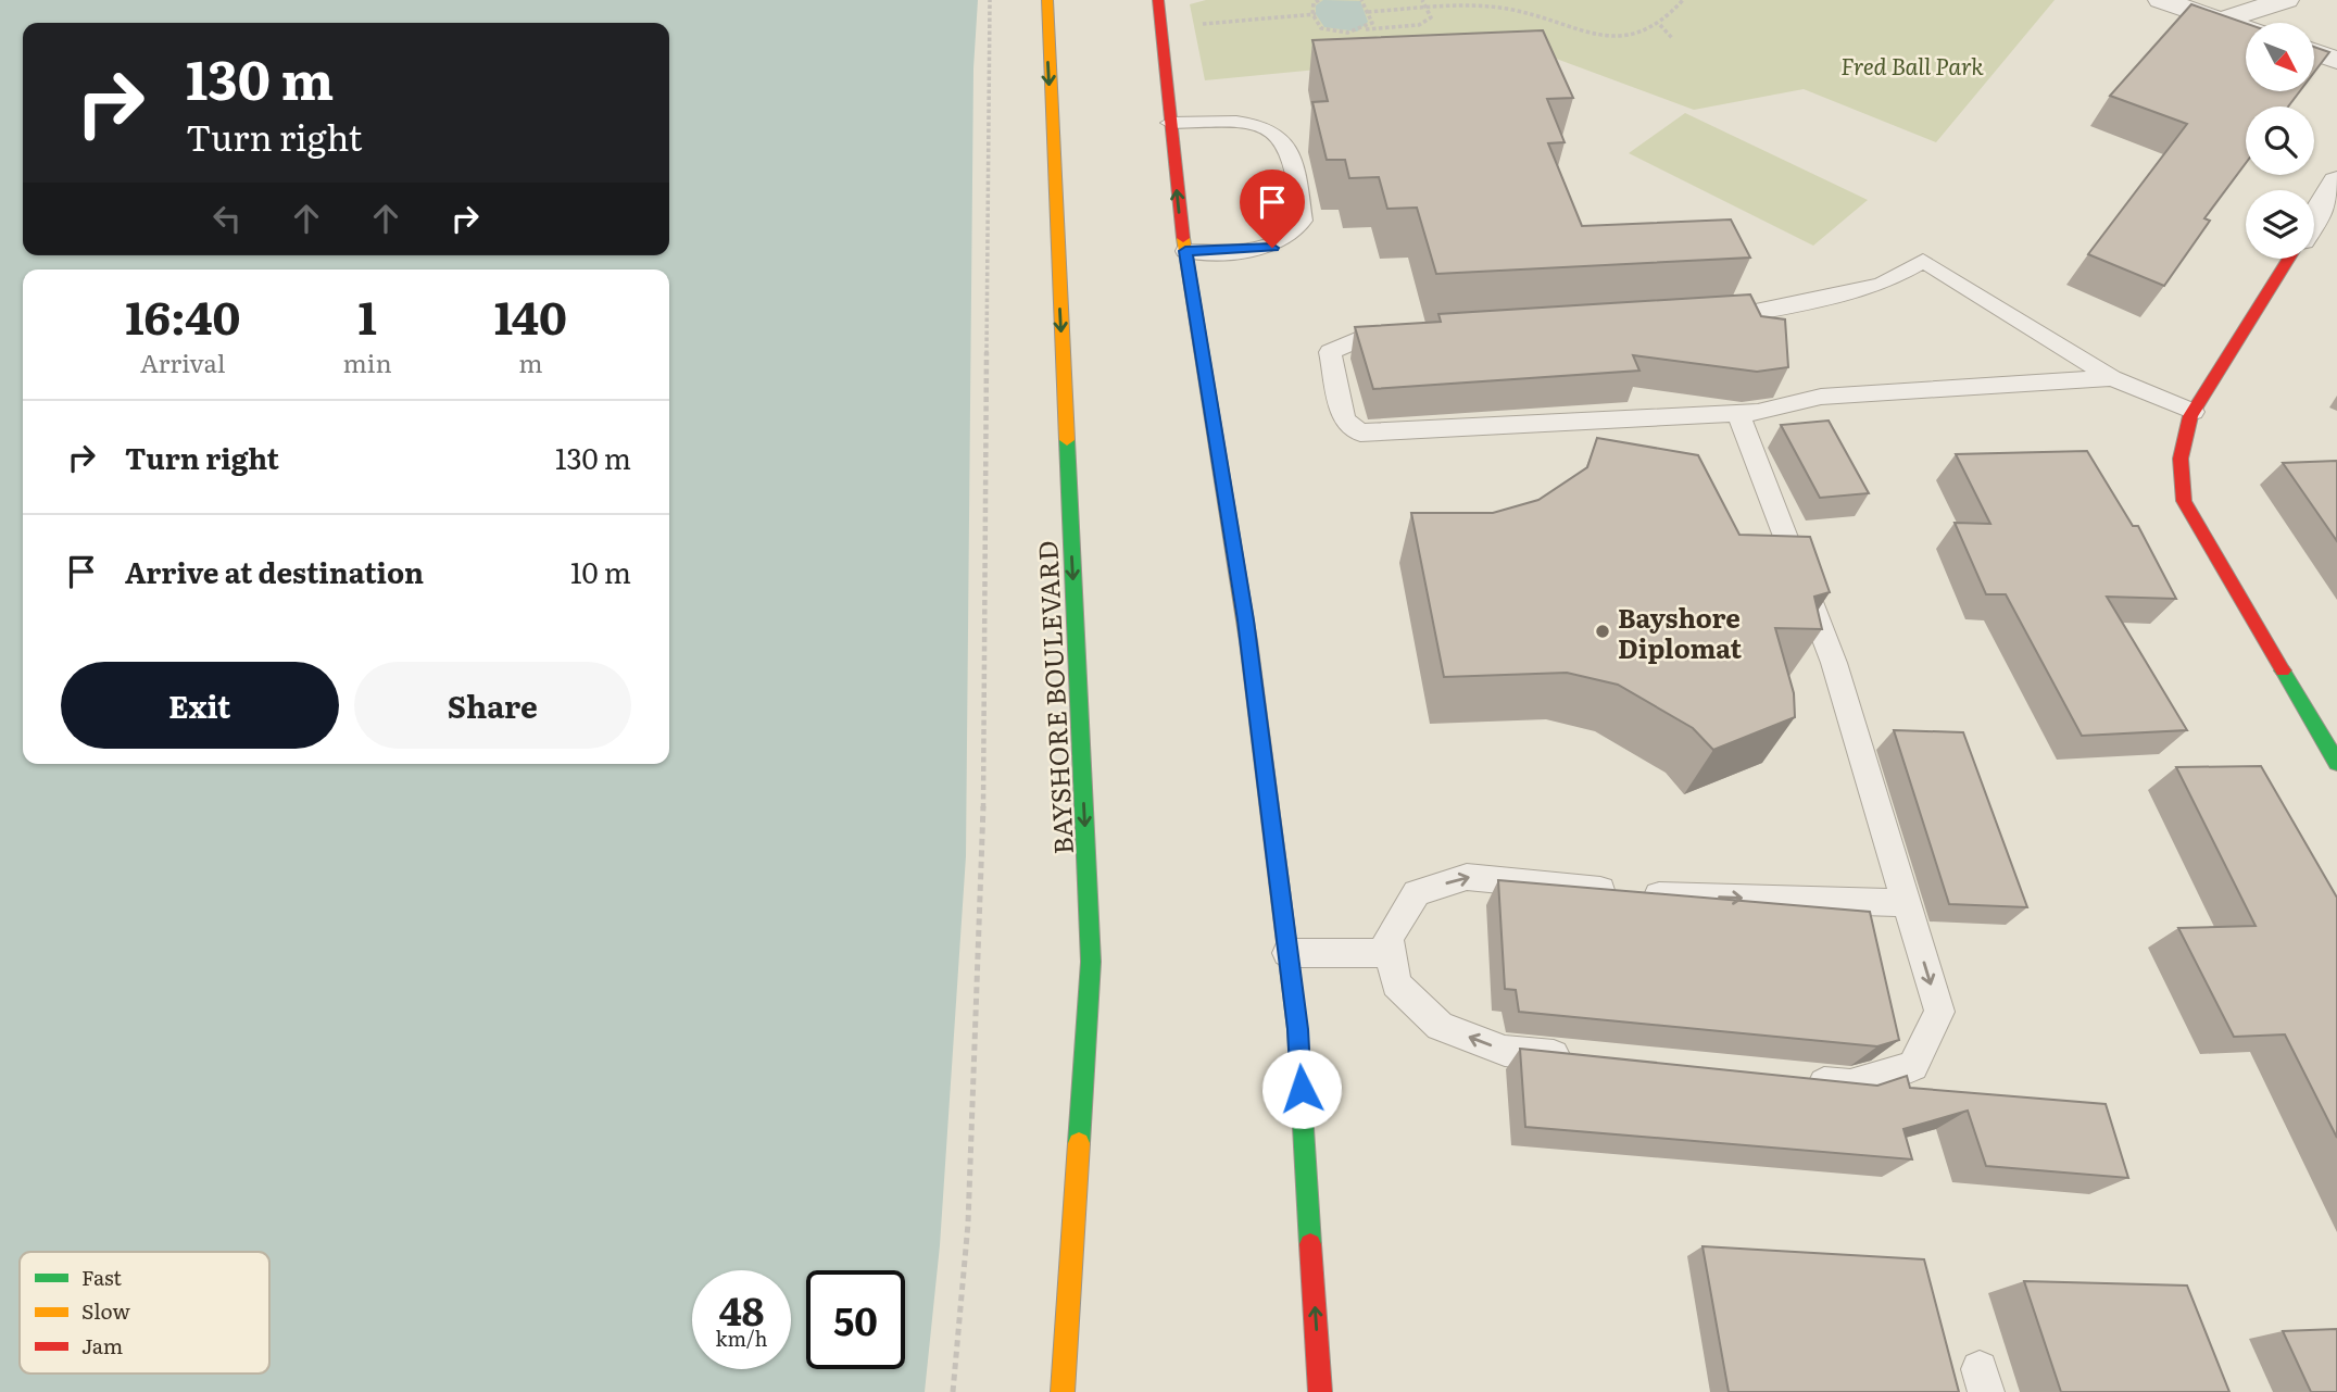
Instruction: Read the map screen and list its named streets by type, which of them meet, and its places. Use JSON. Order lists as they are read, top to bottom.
{
  "streets": {
    "main road": ["BAYSHORE BOULEVARD"]
  },
  "parks": ["Fred Ball Park"],
  "places": ["Bayshore Diplomat"],
  "legend": ["Fast", "Slow", "Jam"],
  "north": "bottom right",
  "page": {
    "turn": ["130 m", "Turn right"],
    "eta": [
      "16:40",
      "Arrival",
      "1",
      "min",
      "140",
      "m"
    ],
    "list": [
      {
        "name": "Turn right",
        "value": "130 m"
      },
      {
        "name": "Arrive at destination",
        "value": "10 m"
      }
    ],
    "buttons": ["Exit", "Share"],
    "speed": "48 km/h",
    "limit": "50"
  }
}
